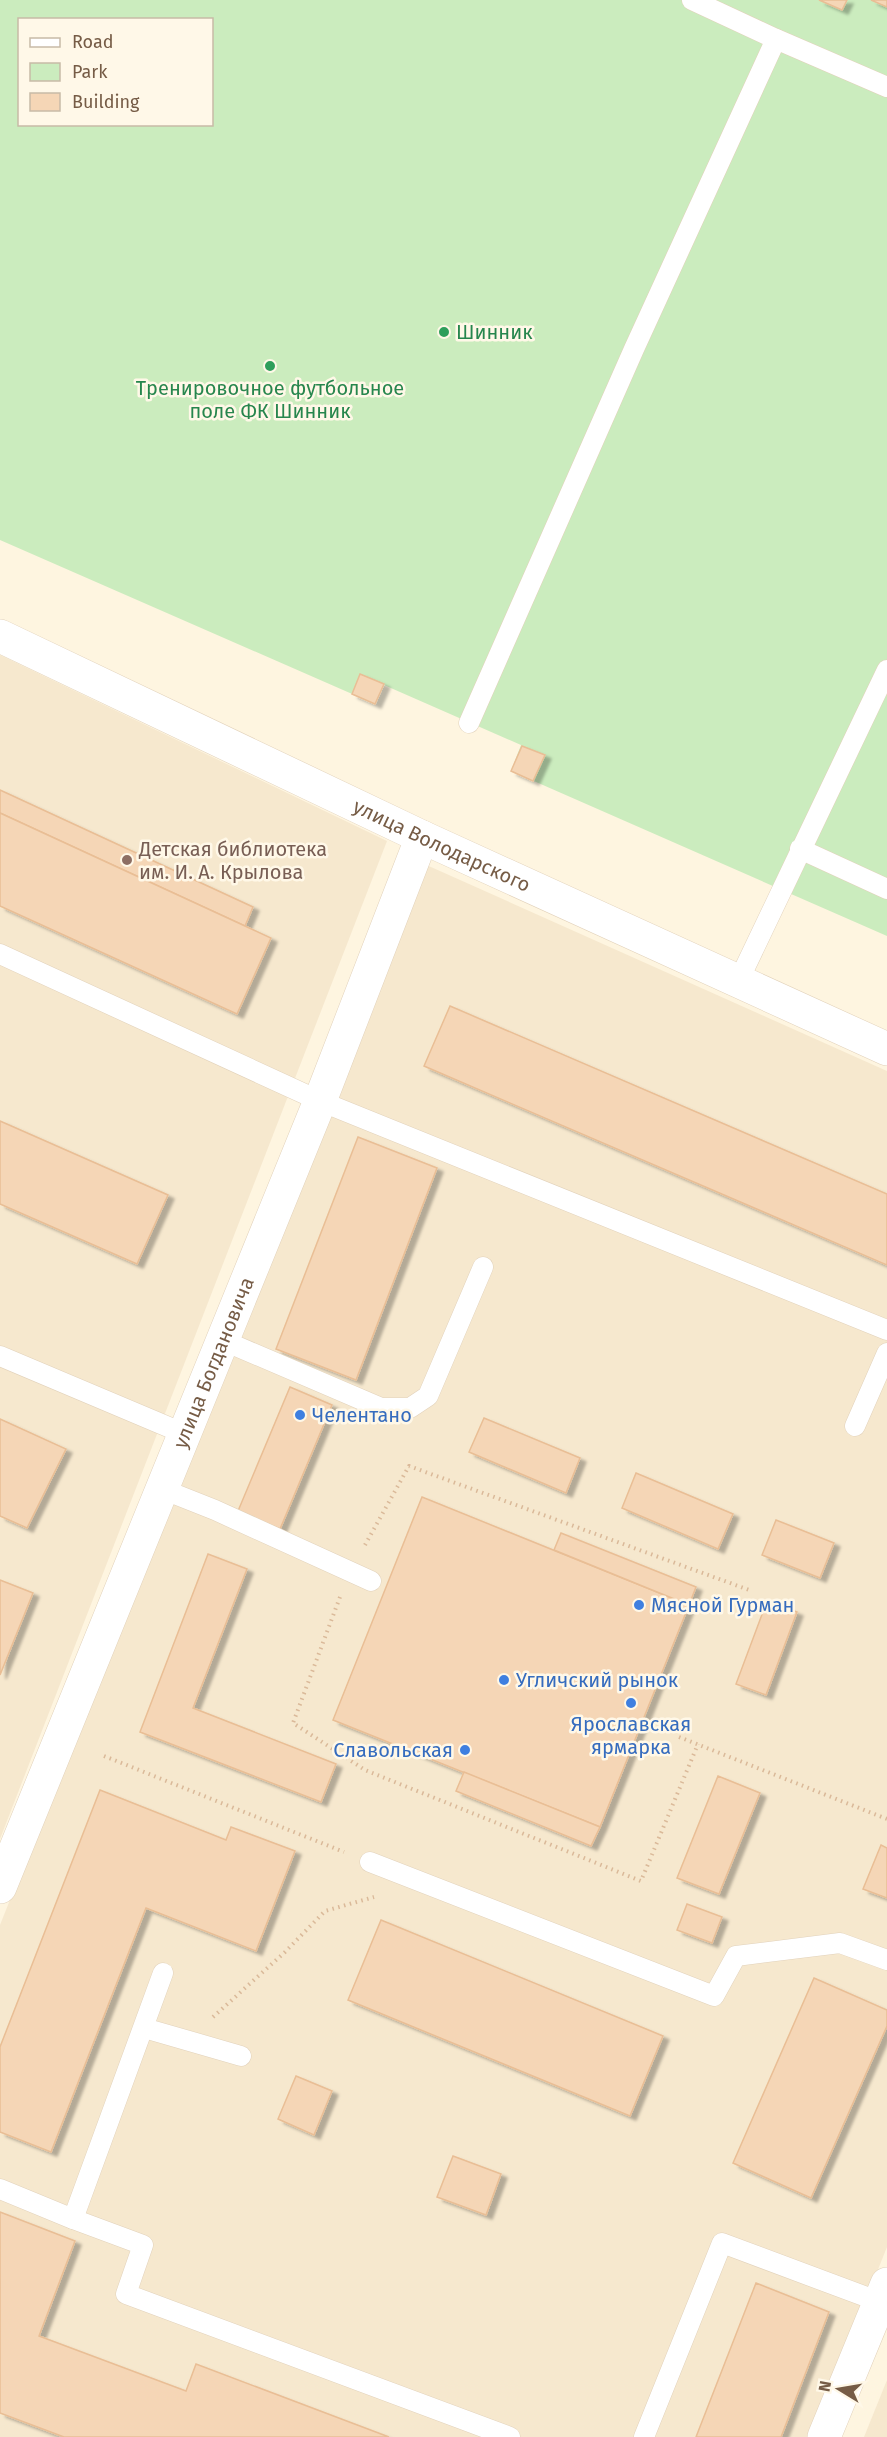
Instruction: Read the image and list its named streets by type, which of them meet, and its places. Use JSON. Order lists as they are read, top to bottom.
{
  "streets": {
    "street": ["улица Володарского", "улица Богдановича"]
  },
  "crossings": [
    ["улица Володарского", "улица Богдановича"]
  ],
  "places": [
    "Шинник",
    "Тренировочное футбольное поле ФК Шинник",
    "Детская библиотека им. И. А. Крылова",
    "Челентано",
    "Мясной Гурман",
    "Угличский рынок",
    "Ярославская ярмарка",
    "Славольская"
  ],
  "legend": ["Road", "Park", "Building"],
  "north": "left"
}
